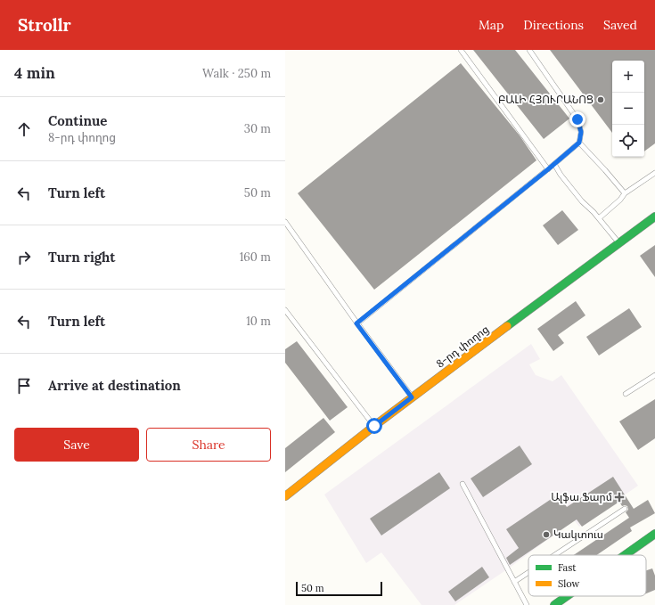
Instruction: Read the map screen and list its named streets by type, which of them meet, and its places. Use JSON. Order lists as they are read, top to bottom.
{
  "streets": {
    "street": ["8-րդ փողոց"]
  },
  "places": {
    "other": ["ԲԱԼԻ ՀՅՈՒՐԱՆՈՑ", "Կակտուս"],
    "health": ["Ալֆա Ֆարմ"]
  },
  "legend": ["Fast", "Slow"],
  "scale_bar": "50 m",
  "page": {
    "header": "Strollr",
    "nav": ["Map", "Directions", "Saved"],
    "heading": ["4 min", "Walk · 250 m"],
    "map_buttons": ["+", "−"],
    "list": [
      ["Continue", "8-րդ փողոց", "30 m"],
      ["Turn left", "50 m"],
      ["Turn right", "160 m"],
      ["Turn left", "10 m"],
      "Arrive at destination"
    ],
    "buttons": ["Save", "Share"],
    "scale": "50 m"
  }
}
